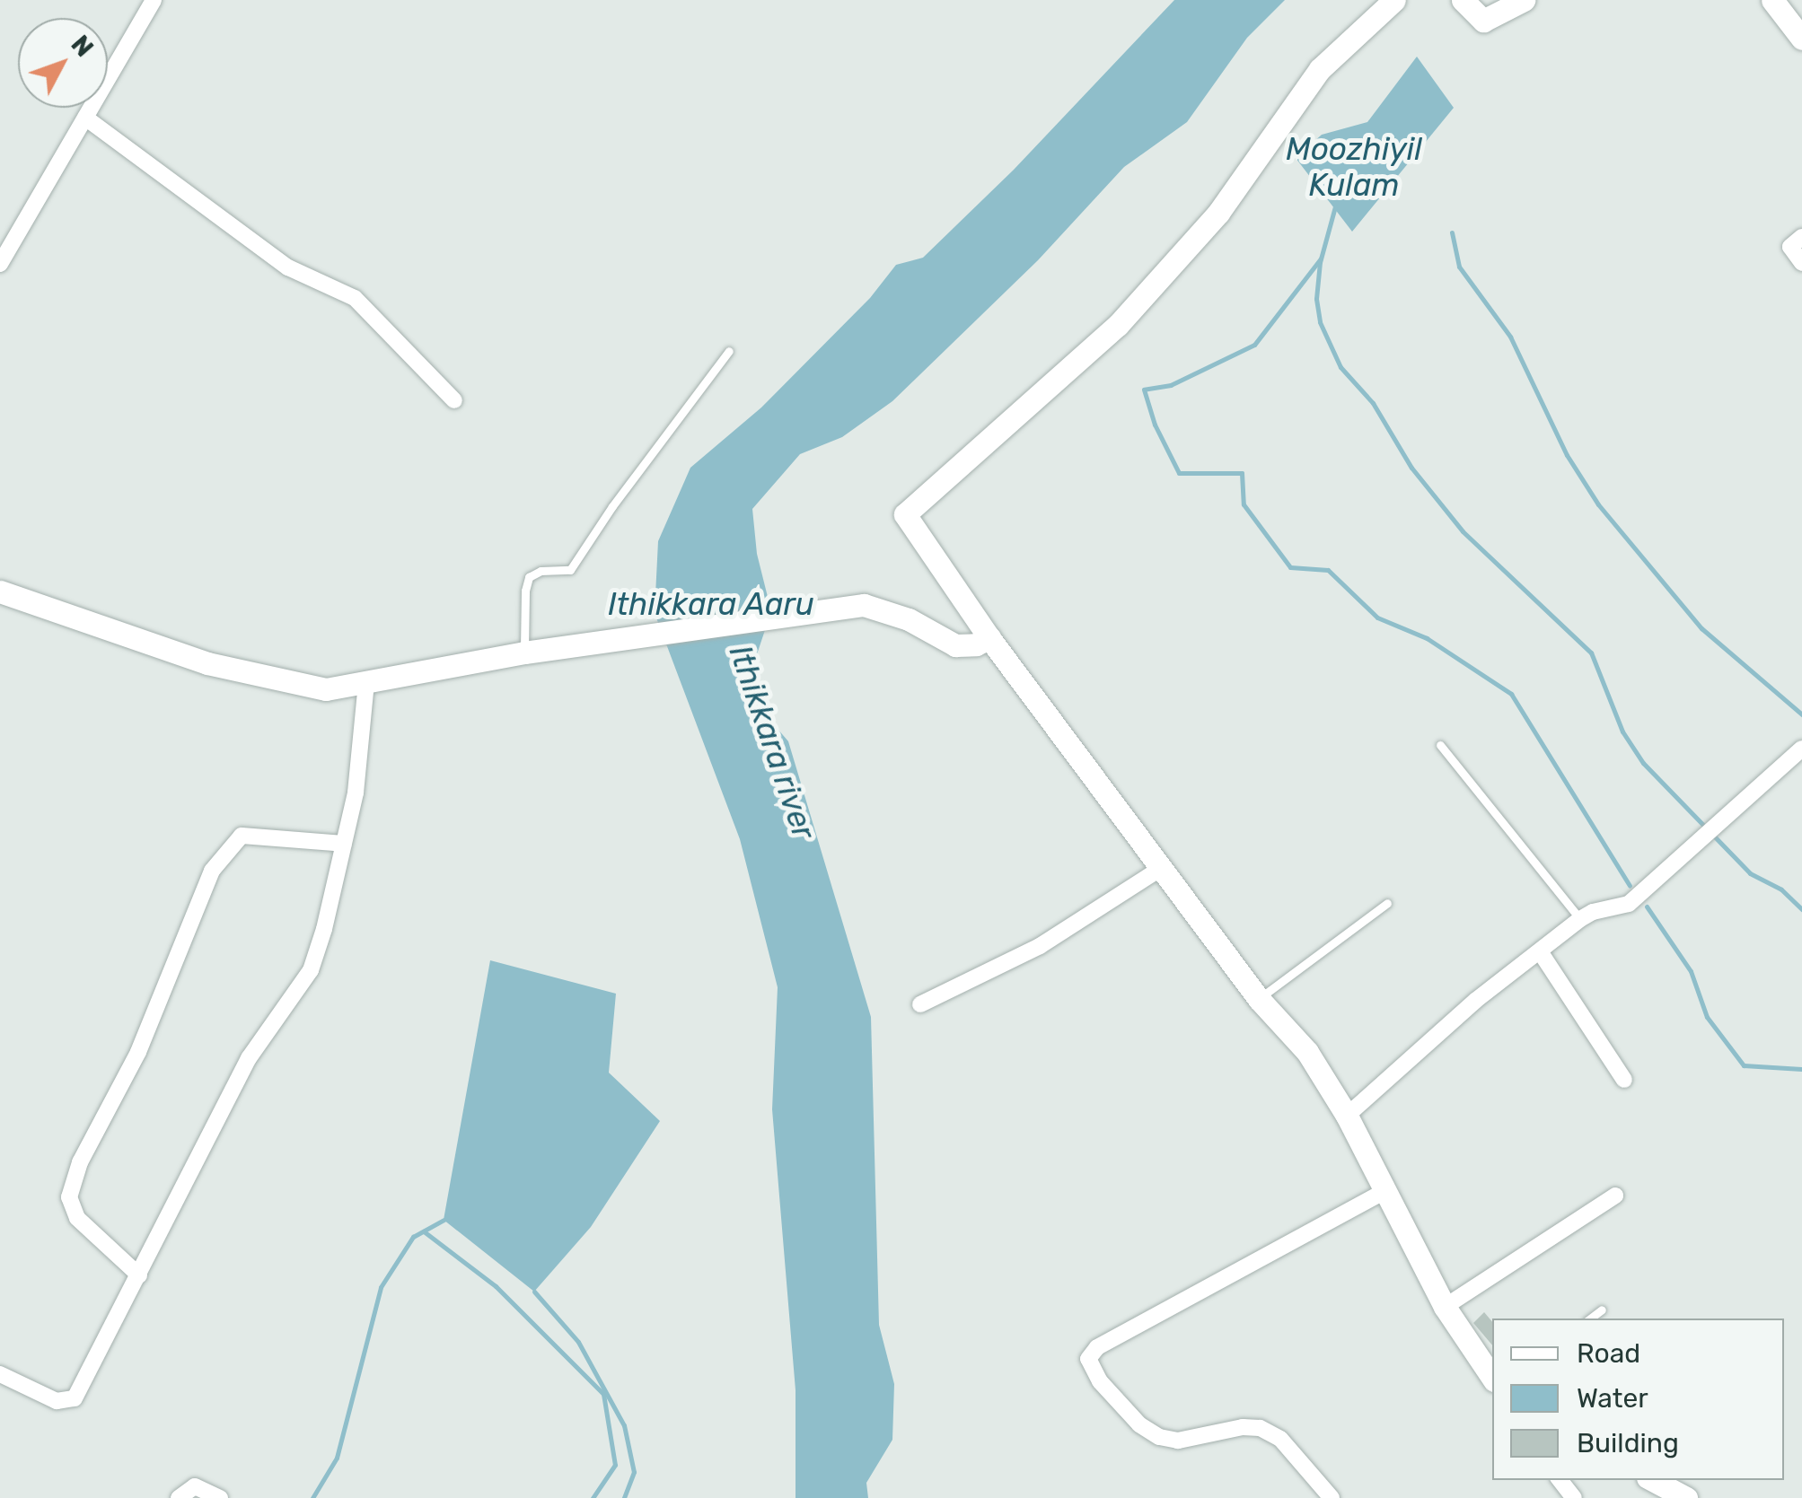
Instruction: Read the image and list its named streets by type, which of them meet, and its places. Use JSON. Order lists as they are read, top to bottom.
{
  "water": ["Moozhiyil Kulam", "Ithikkara Aaru", "Ithikkara river"],
  "legend": ["Road", "Water", "Building"],
  "north": "top right"
}
